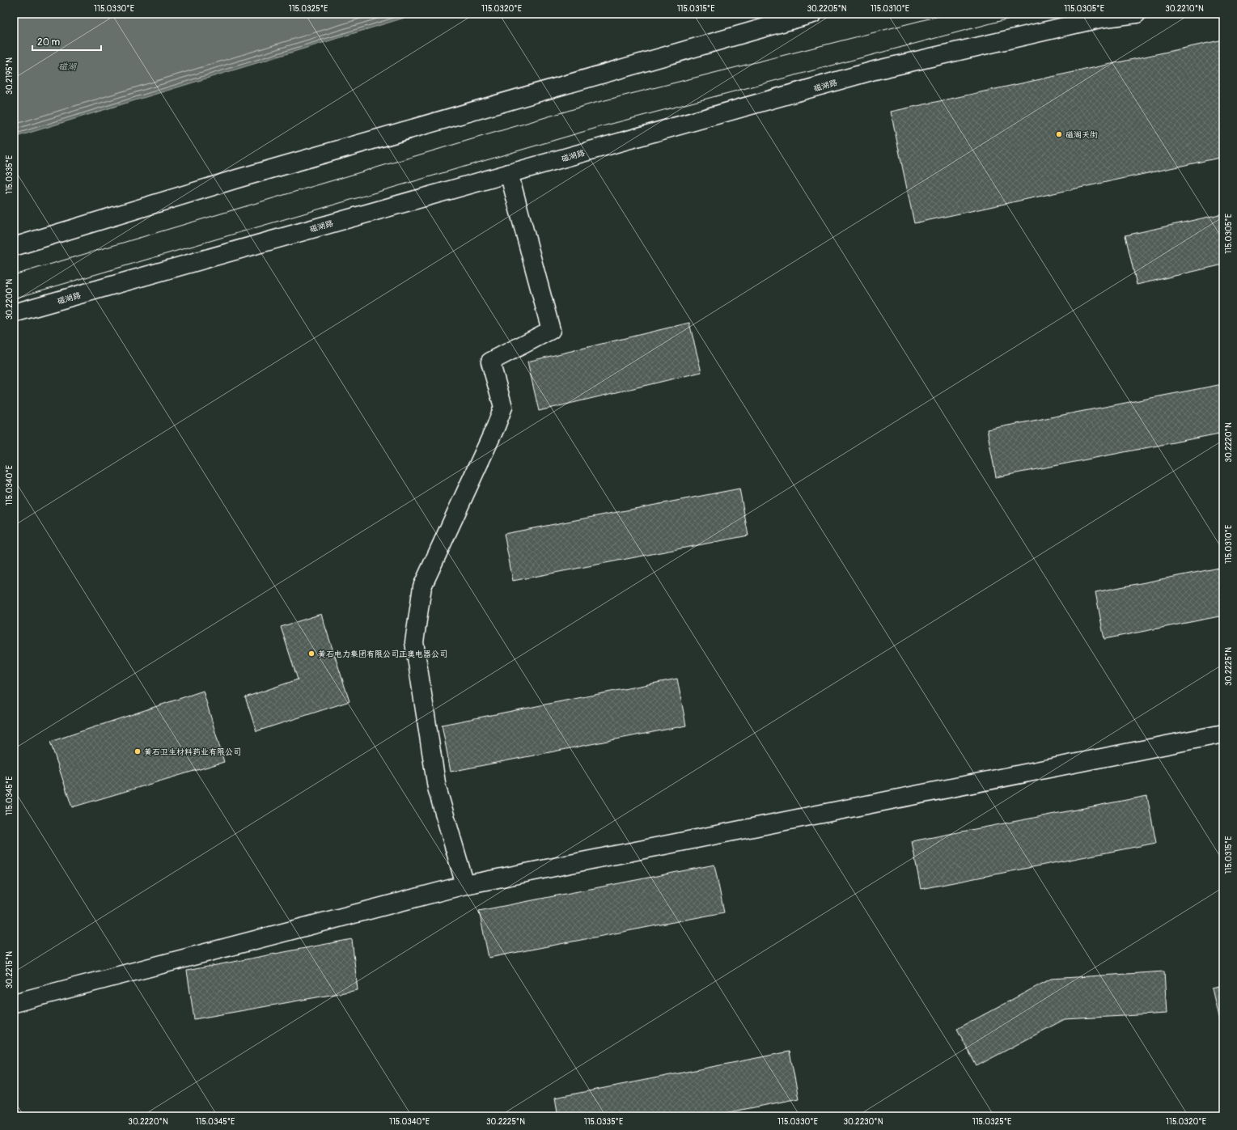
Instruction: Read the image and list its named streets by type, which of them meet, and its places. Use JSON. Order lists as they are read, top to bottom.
{
  "streets": {
    "street": ["磁湖路"]
  },
  "water": ["磁湖"],
  "places": ["磁湖天街", "黄石电力集团有限公司正奥电器公司", "黄石卫生材料药业有限公司"],
  "scale_bar": "20 m",
  "coordinates": [
    "115.0330°E",
    "115.0325°E",
    "115.0320°E",
    "115.0315°E",
    "30.2205°N",
    "115.0310°E",
    "115.0305°E",
    "30.2210°N",
    "30.2195°N",
    "115.0335°E",
    "30.2200°N",
    "30.2220°N",
    "115.0340°E",
    "30.2225°N",
    "115.0345°E",
    "30.2215°N",
    "30.2230°N"
  ]
}
